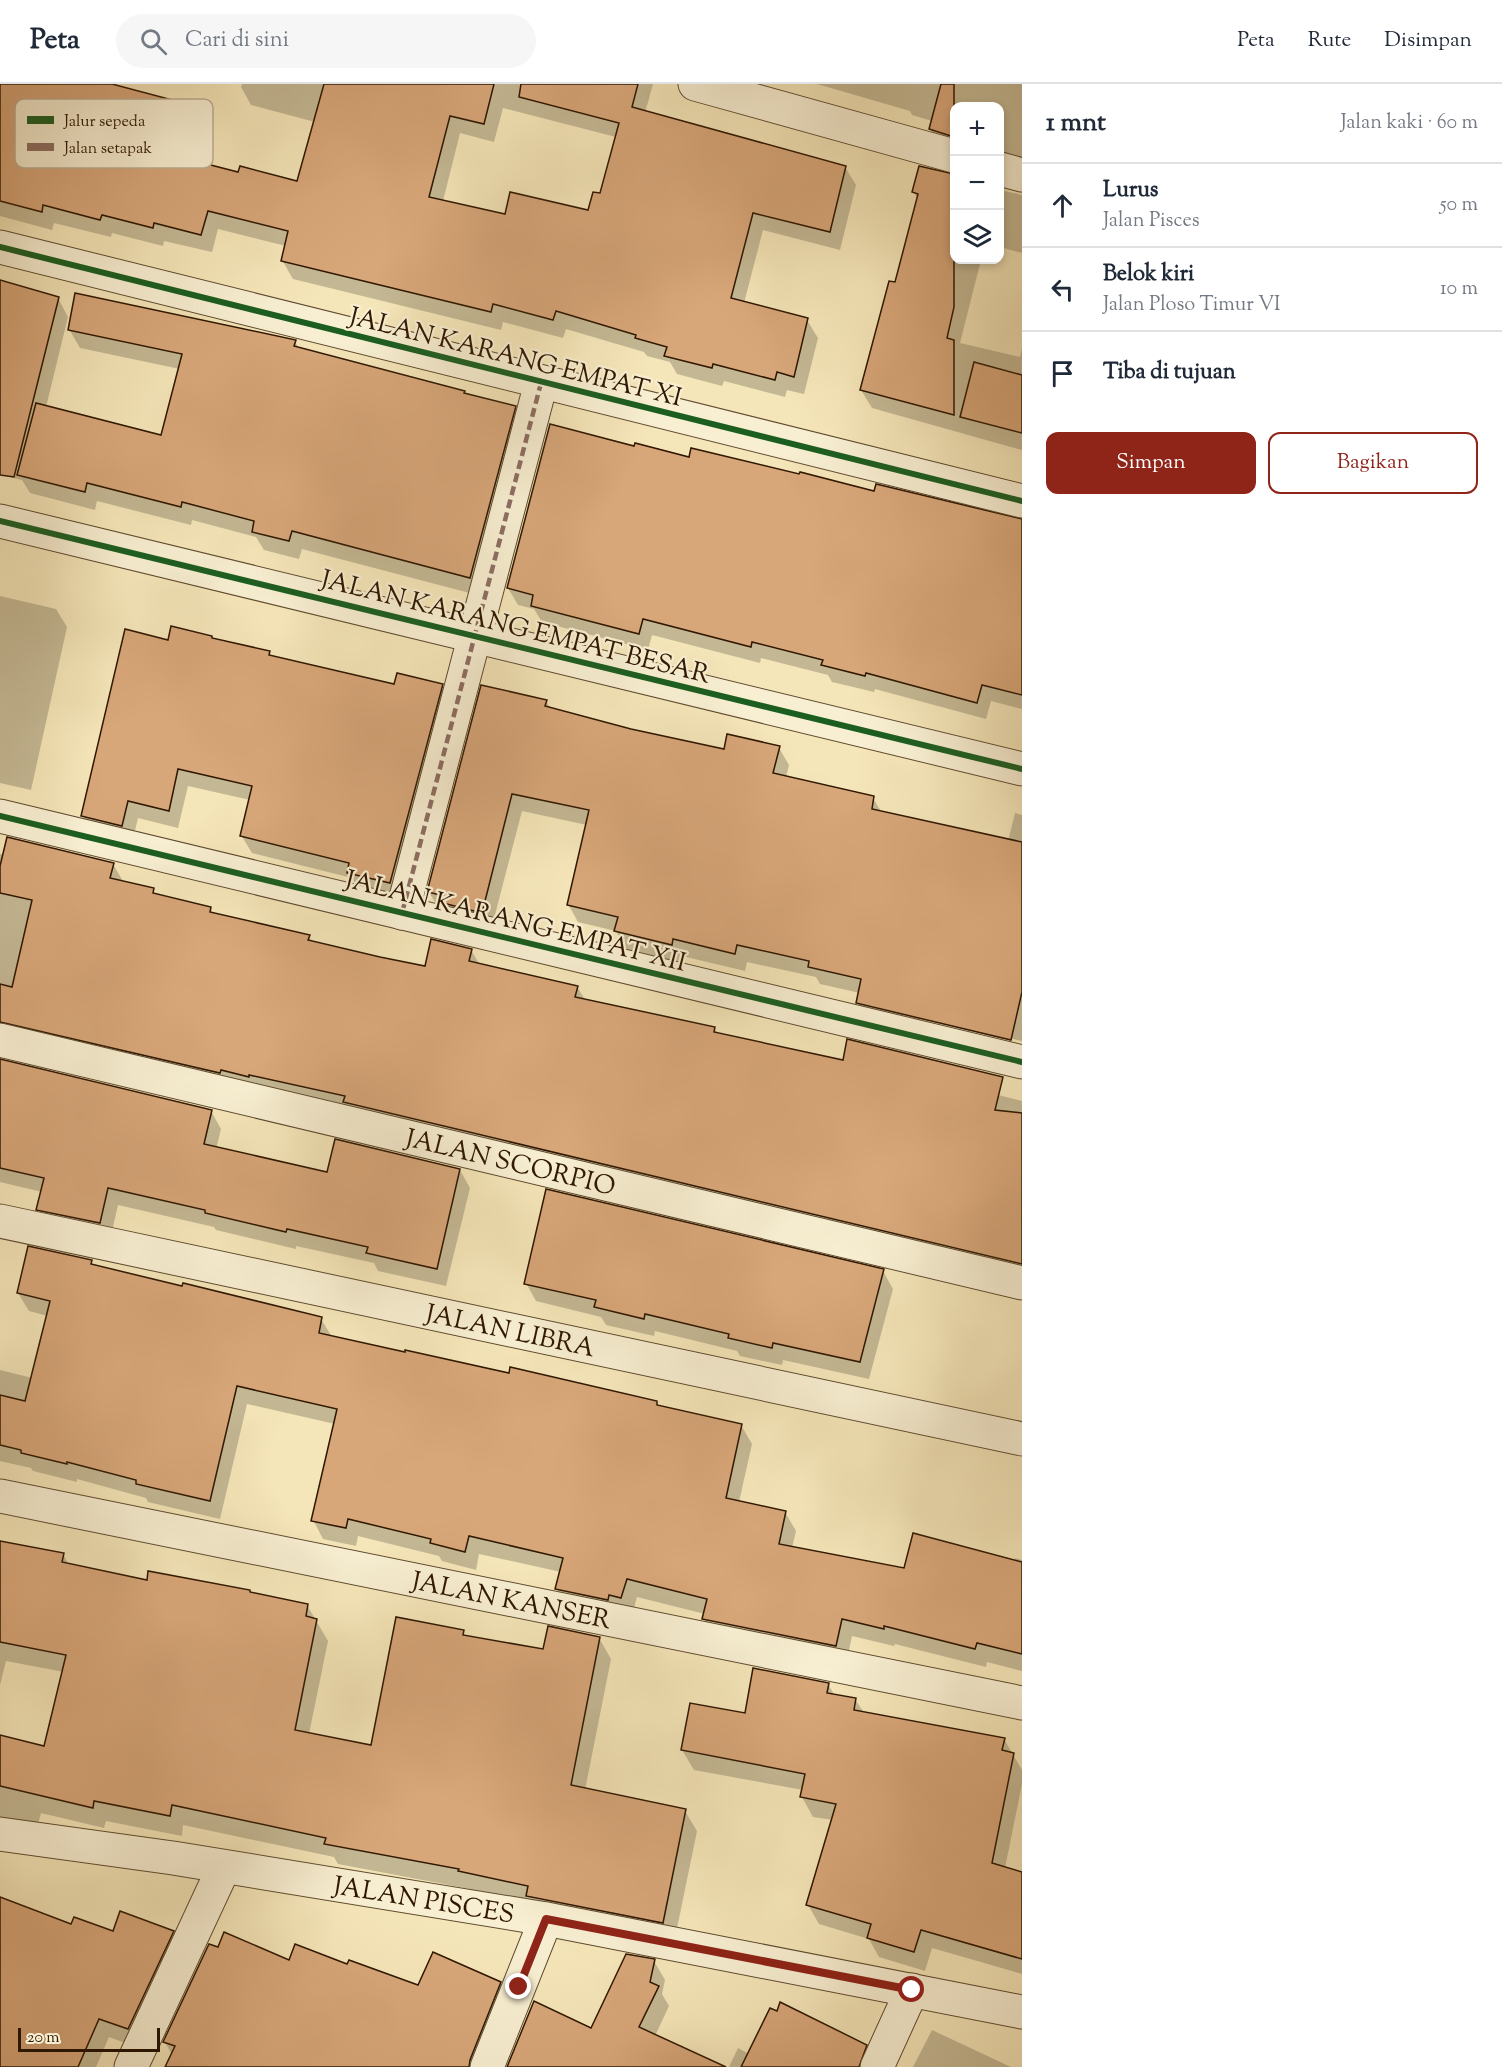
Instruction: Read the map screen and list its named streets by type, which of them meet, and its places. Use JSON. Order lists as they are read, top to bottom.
{
  "streets": {
    "street": [
      "JALAN KARANG EMPAT XI",
      "JALAN KARANG EMPAT BESAR",
      "JALAN KARANG EMPAT XII",
      "JALAN SCORPIO",
      "JALAN LIBRA",
      "JALAN KANSER",
      "JALAN PISCES"
    ]
  },
  "legend": ["Jalur sepeda", "Jalan setapak"],
  "scale_bar": "20 m",
  "page": {
    "header": "Peta",
    "search": "Cari di sini",
    "nav": ["Peta", "Rute", "Disimpan"],
    "heading": ["1 mnt", "Jalan kaki · 60 m"],
    "map_buttons": ["+", "−"],
    "list": [
      ["Lurus", "Jalan Pisces", "50 m"],
      ["Belok kiri", "Jalan Ploso Timur VI", "10 m"],
      "Tiba di tujuan"
    ],
    "buttons": ["Simpan", "Bagikan"],
    "scale": "20 m"
  }
}
